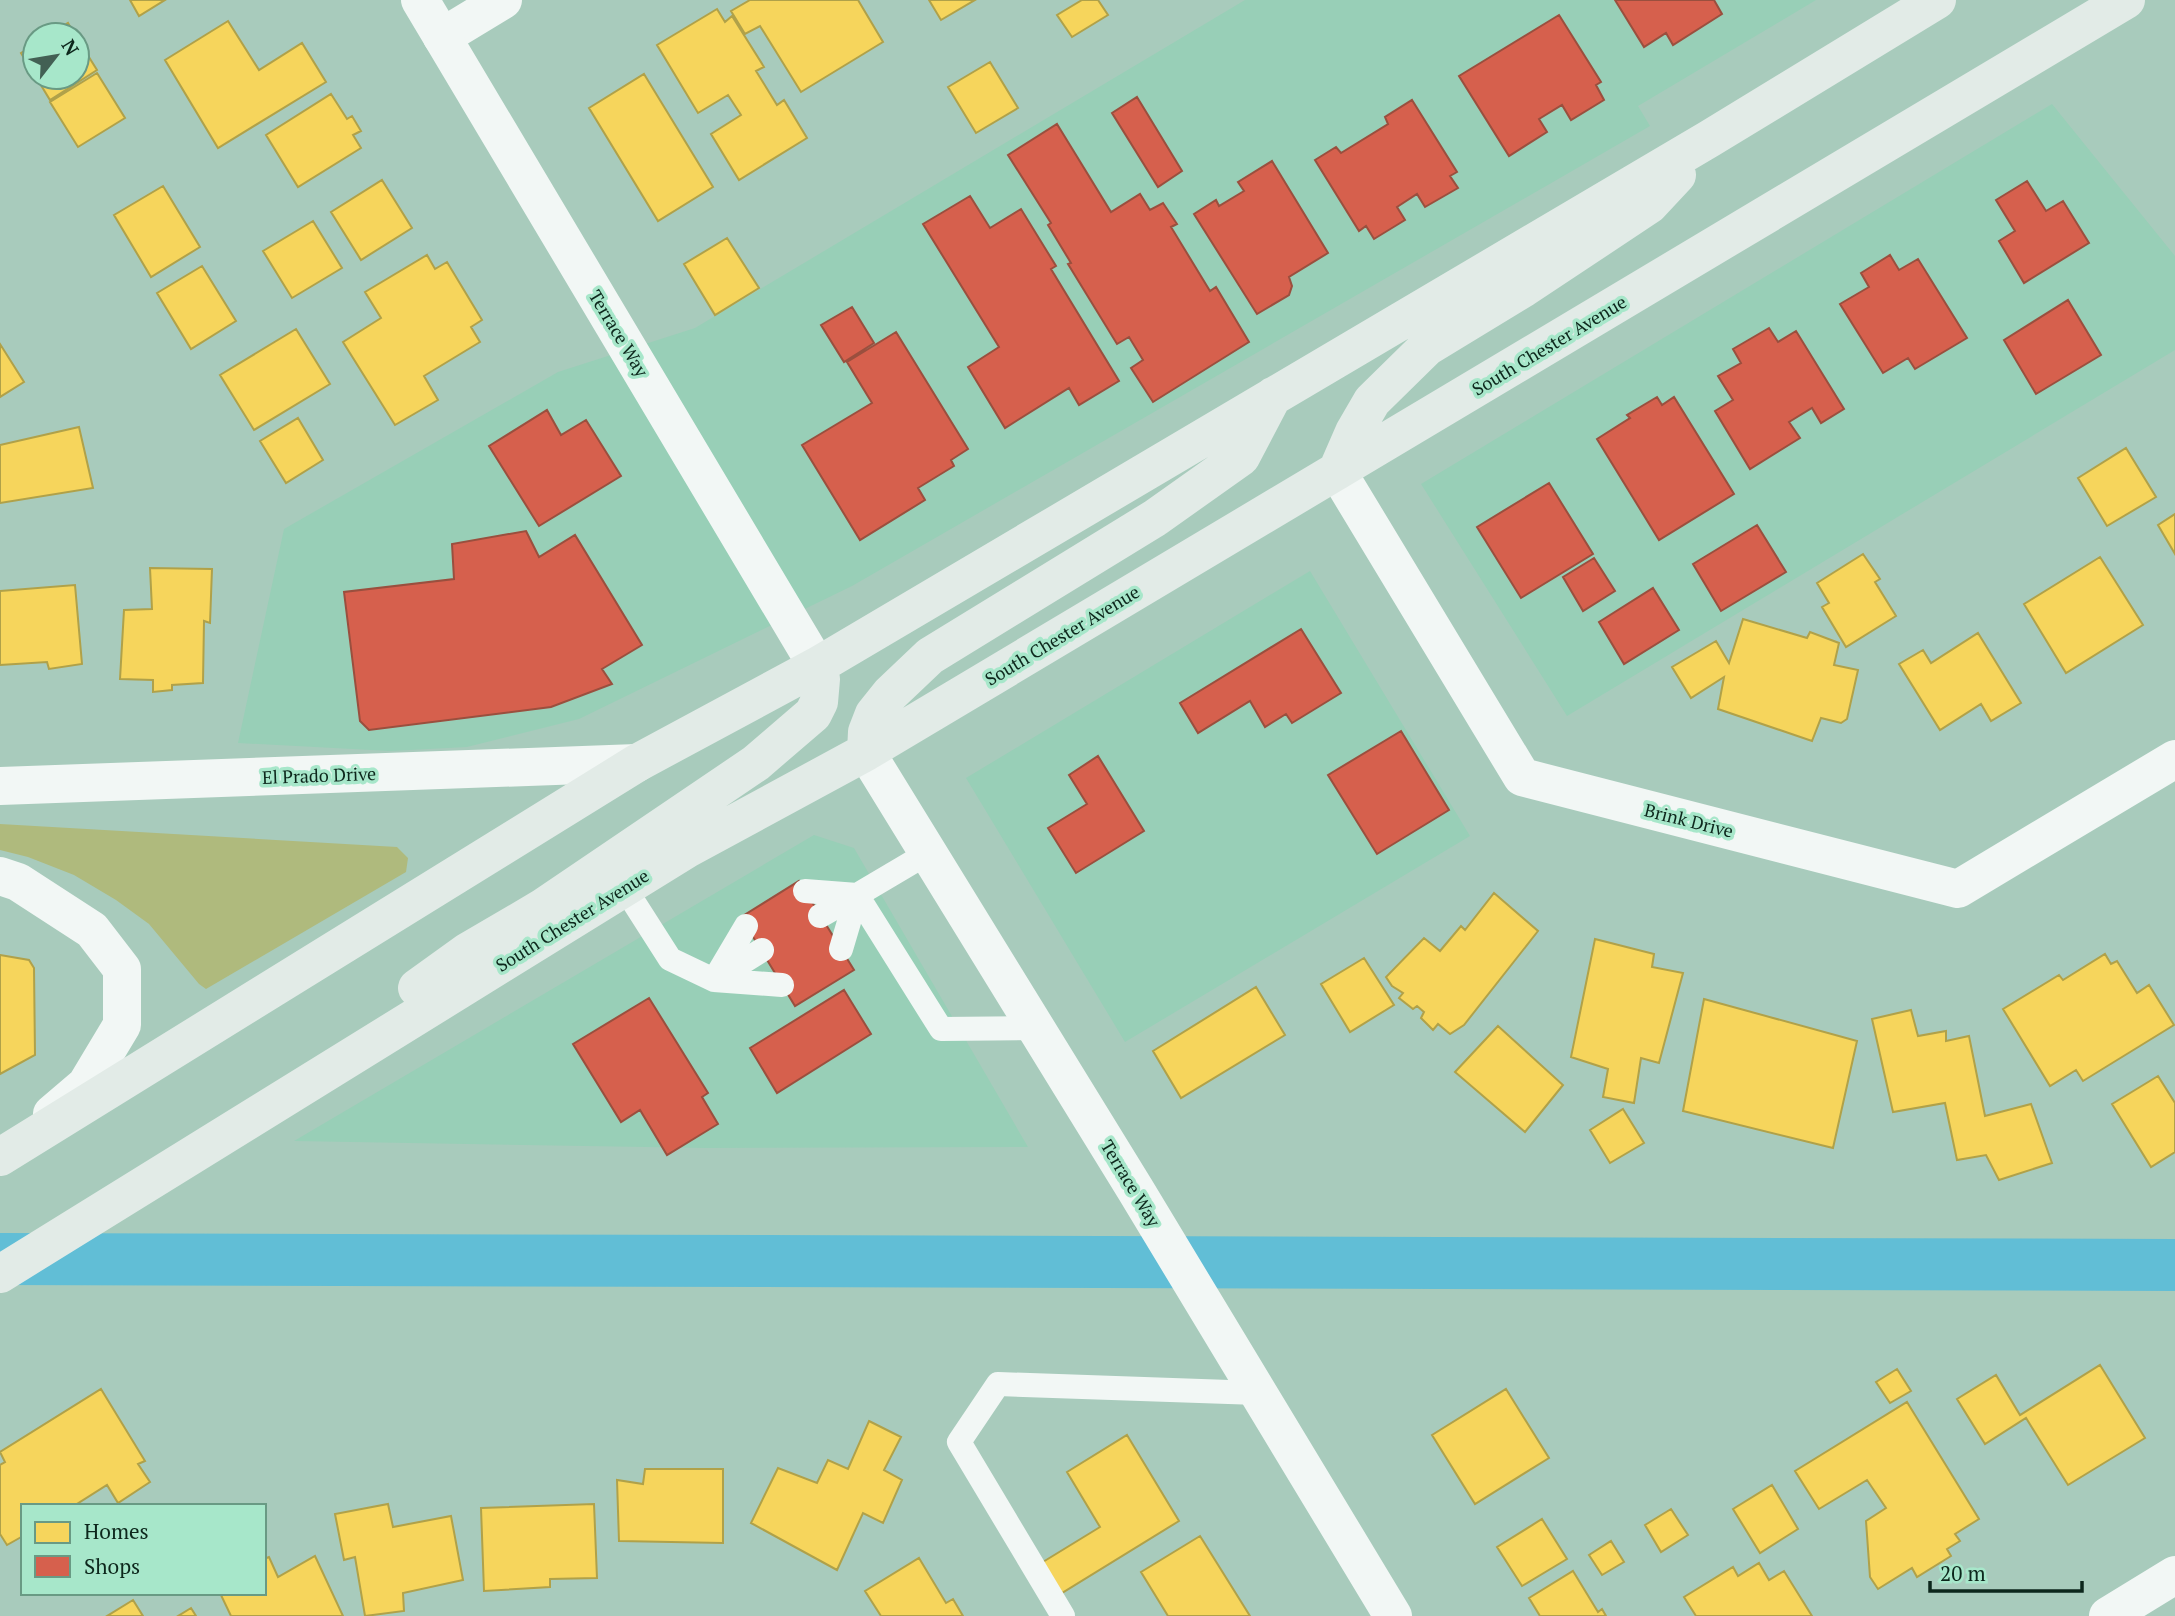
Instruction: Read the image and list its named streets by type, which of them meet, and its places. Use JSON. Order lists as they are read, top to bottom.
{
  "streets": {
    "main road": ["South Chester Avenue"],
    "street": ["Terrace Way", "El Prado Drive", "Brink Drive"]
  },
  "crossings": [
    ["Terrace Way", "South Chester Avenue"],
    ["South Chester Avenue", "Brink Drive"]
  ],
  "legend": ["Homes", "Shops"],
  "scale_bar": "20 m",
  "north": "top right"
}
